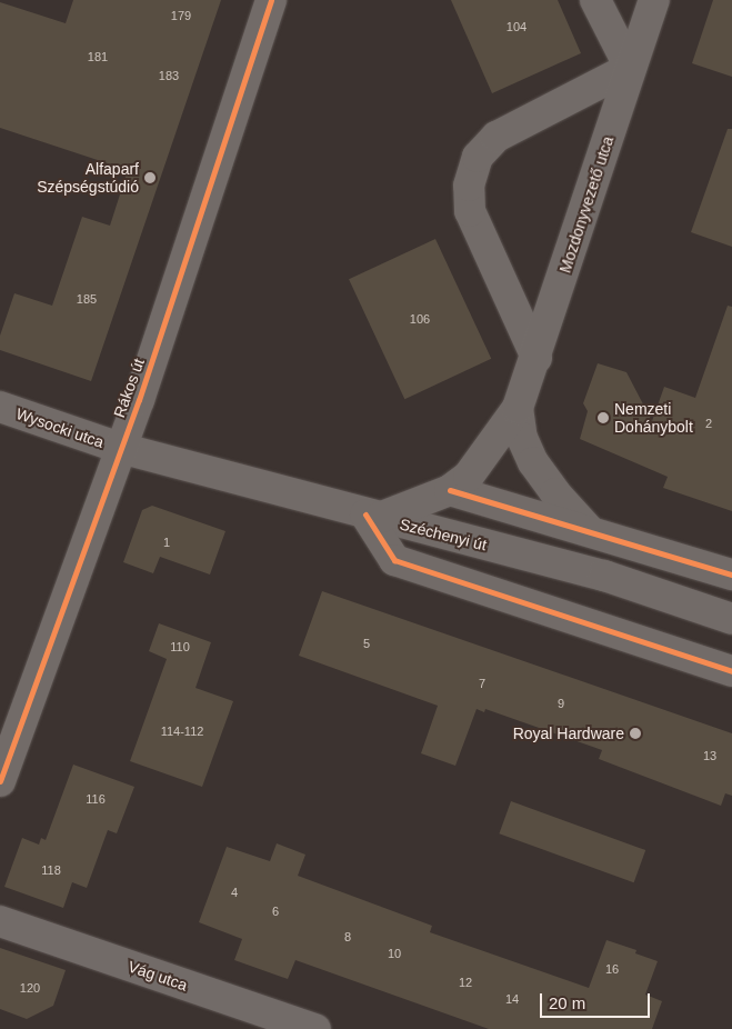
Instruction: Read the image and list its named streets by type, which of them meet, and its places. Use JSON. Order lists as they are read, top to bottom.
{
  "streets": {
    "street": [
      "Mozdonyvezető utca",
      "Rákos út",
      "Wysocki utca",
      "Széchenyi út",
      "Vág utca"
    ]
  },
  "crossings": [
    ["Mozdonyvezető utca", "Széchenyi út"],
    ["Rákos út", "Wysocki utca"],
    ["Rákos út", "Széchenyi út"],
    ["Wysocki utca", "Széchenyi út"]
  ],
  "places": ["Alfaparf Szépségstúdió", "Nemzeti Dohánybolt", "Royal Hardware"],
  "house_numbers": [
    "179",
    "104",
    "181",
    "183",
    "185",
    "106",
    "2",
    "1",
    "5",
    "110",
    "7",
    "9",
    "114-112",
    "13",
    "116",
    "118",
    "4",
    "6",
    "8",
    "10",
    "16",
    "12",
    "120",
    "14"
  ],
  "scale_bar": "20 m"
}
